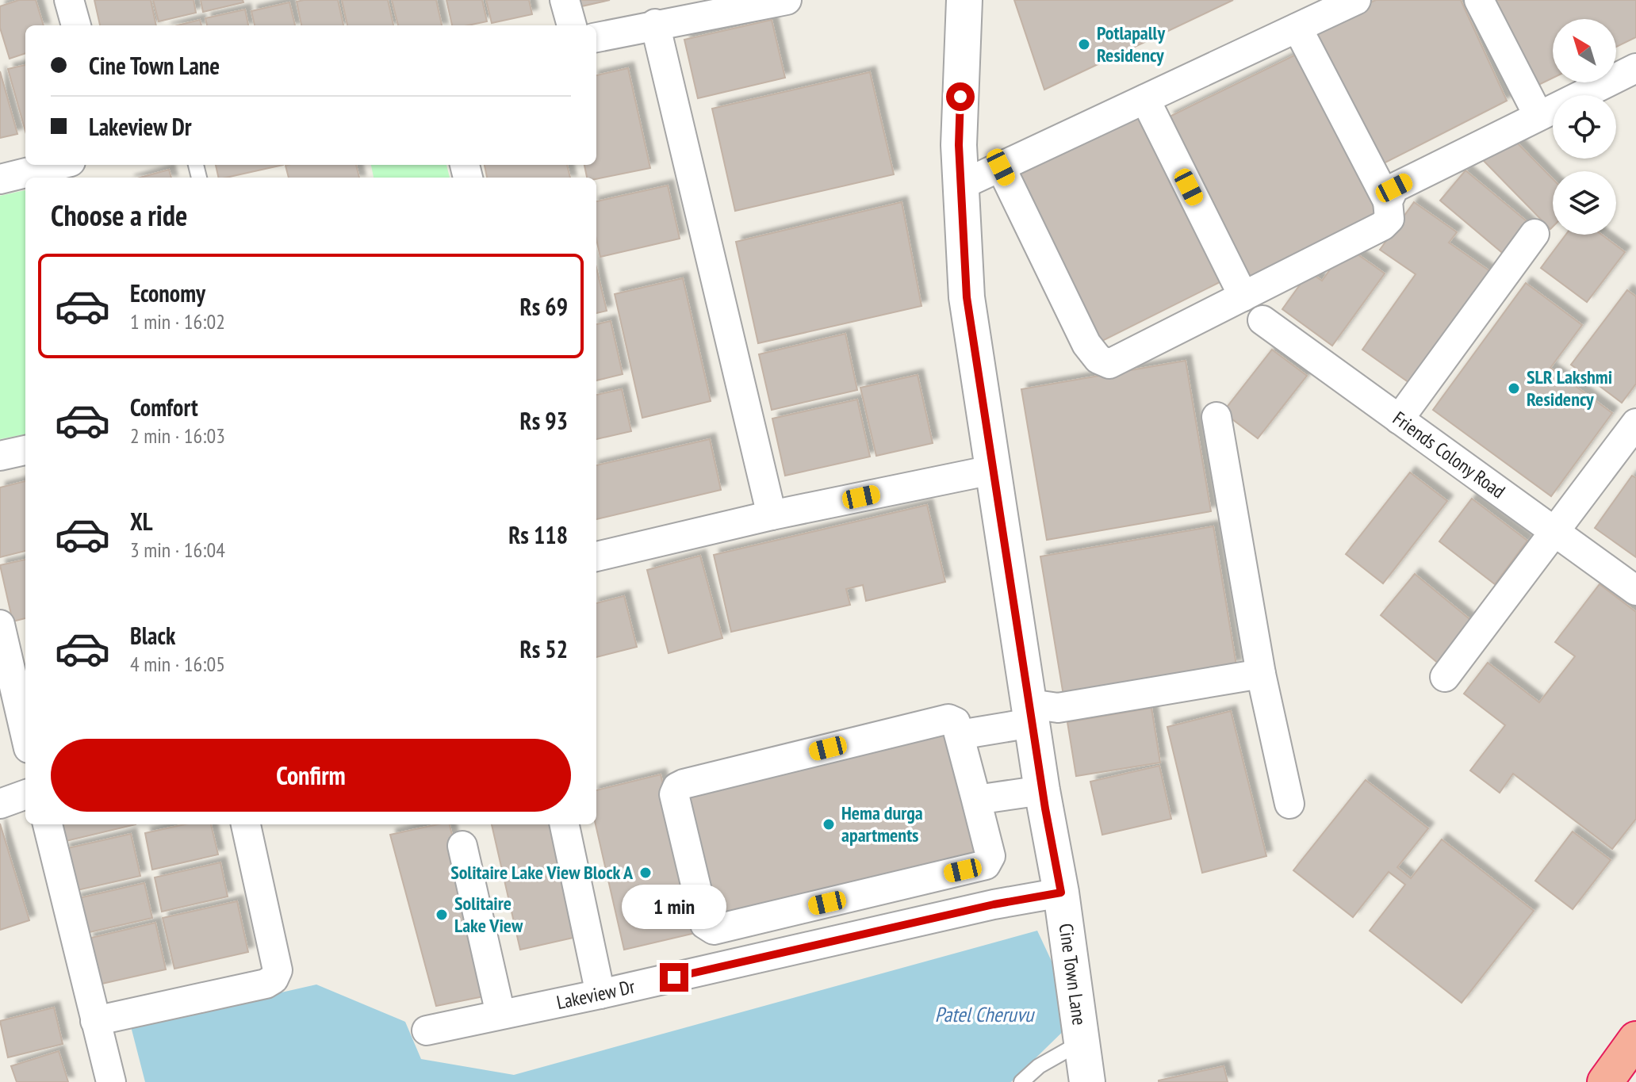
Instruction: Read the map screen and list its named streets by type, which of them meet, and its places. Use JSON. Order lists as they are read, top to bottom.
{
  "streets": {
    "street": ["Friends Colony Road", "Cine Town Lane", "Lakeview Dr"]
  },
  "crossings": [
    ["Cine Town Lane", "Lakeview Dr"]
  ],
  "water": ["Patel Cheruvu"],
  "places": [
    "Potlapally Residency",
    "SLR Lakshmi Residency",
    "Hema durga apartments",
    "Solitaire Lake View Block A",
    "Solitaire Lake View"
  ],
  "north": "top left",
  "page": {
    "banner": ["Cine Town Lane", "Lakeview Dr"],
    "heading": "Choose a ride",
    "list": [
      {
        "name": "Economy",
        "note": "1 min · 16:02",
        "value": "Rs 69"
      },
      {
        "name": "Comfort",
        "note": "2 min · 16:03",
        "value": "Rs 93"
      },
      {
        "name": "XL",
        "note": "3 min · 16:04",
        "value": "Rs 118"
      },
      {
        "name": "Black",
        "note": "4 min · 16:05",
        "value": "Rs 52"
      }
    ],
    "buttons": "Confirm",
    "bubble": "1 min"
  }
}
